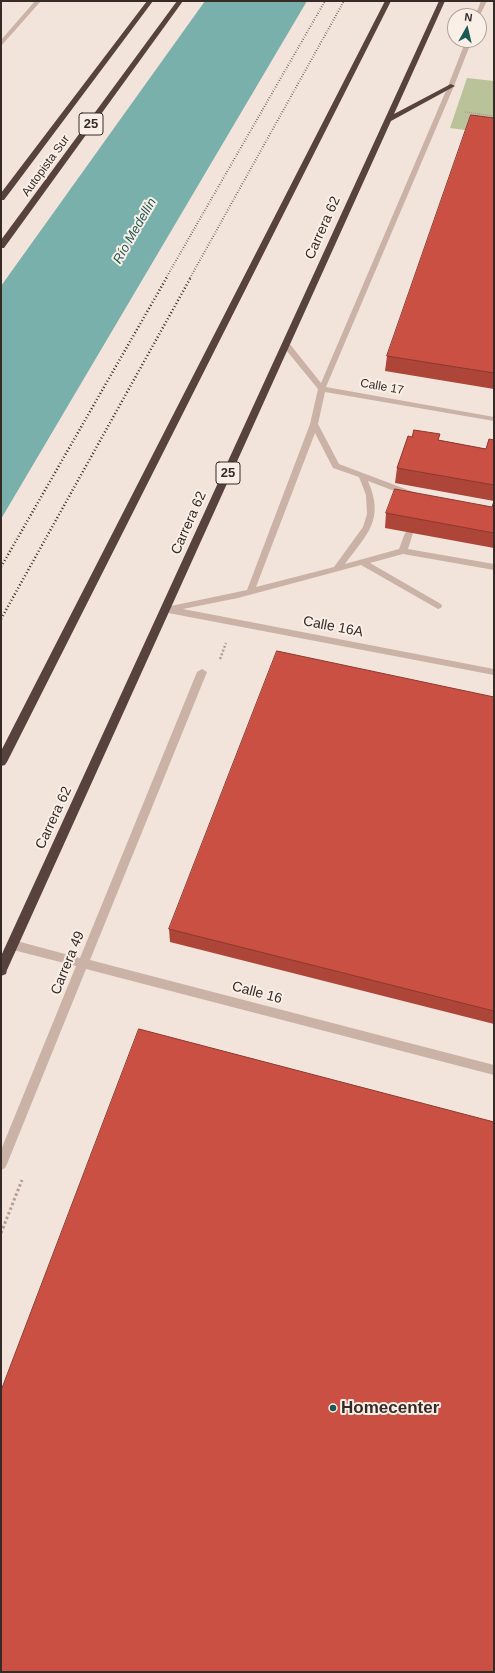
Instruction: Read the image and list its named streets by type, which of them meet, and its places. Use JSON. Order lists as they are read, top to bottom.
{
  "streets": {
    "highway": ["25", "Autopista Sur", "Carrera 62"],
    "street": [
      "Calle 17",
      "Calle 16A",
      "Carrera 49",
      "Calle 16"
    ]
  },
  "crossings": [
    ["Carrera 62", "Calle 16A"],
    ["Carrera 62", "Calle 16"],
    ["Carrera 49", "Calle 16"]
  ],
  "water": ["Río Medellín"],
  "places": ["Homecenter"],
  "north": "top"
}
